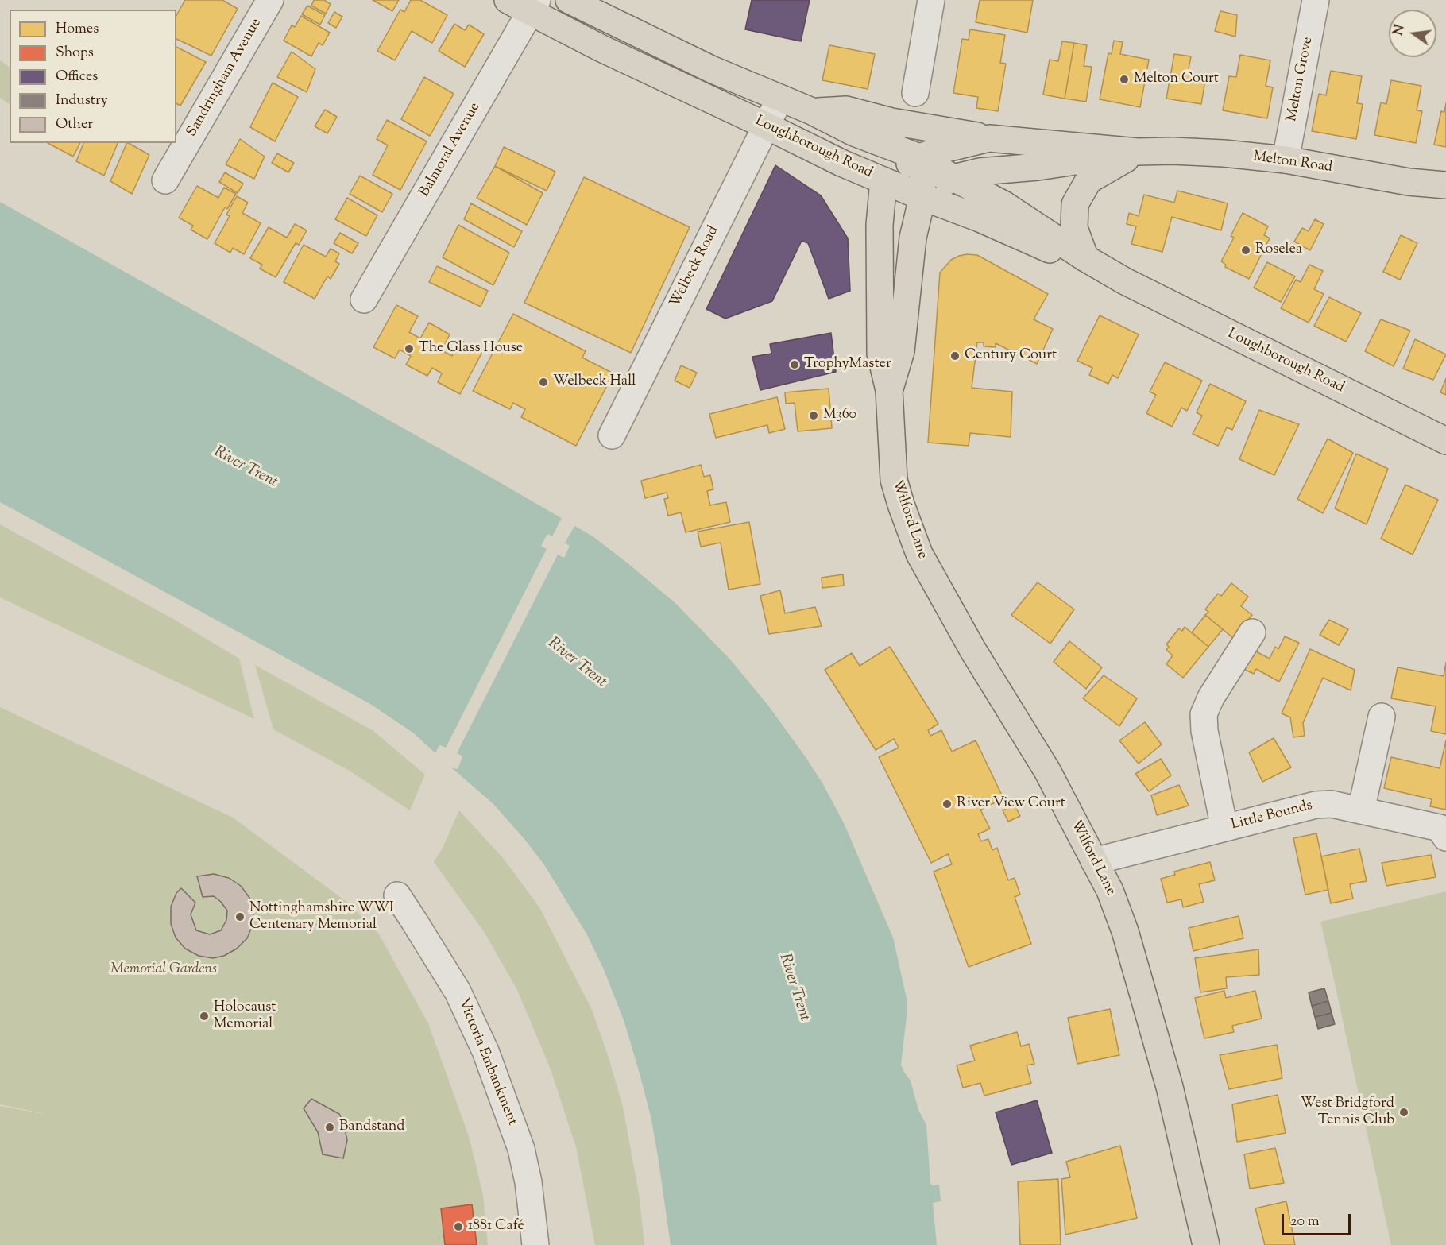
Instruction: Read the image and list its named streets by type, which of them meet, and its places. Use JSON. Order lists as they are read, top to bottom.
{
  "streets": {
    "main road": ["Loughborough Road", "Melton Road", "Wilford Lane"],
    "street": [
      "Sandringham Avenue",
      "Melton Grove",
      "Balmoral Avenue",
      "Welbeck Road",
      "Little Bounds",
      "Victoria Embankment"
    ]
  },
  "crossings": [
    ["Melton Grove", "Melton Road"],
    ["Loughborough Road", "Balmoral Avenue"],
    ["Loughborough Road", "Melton Road"],
    ["Loughborough Road", "Welbeck Road"],
    ["Loughborough Road", "Wilford Lane"],
    ["Melton Road", "Wilford Lane"],
    ["Wilford Lane", "Little Bounds"]
  ],
  "water": ["River Trent"],
  "parks": ["Memorial Gardens"],
  "places": [
    "Melton Court",
    "Roselea",
    "The Glass House",
    "Century Court",
    "TrophyMaster",
    "Welbeck Hall",
    "M360",
    "River View Court",
    "Nottinghamshire WWI Centenary Memorial",
    "Holocaust Memorial",
    "West Bridgford Tennis Club",
    "Bandstand",
    "1881 Café"
  ],
  "legend": [
    "Homes",
    "Shops",
    "Offices",
    "Industry",
    "Other"
  ],
  "scale_bar": "20 m",
  "north": "left"
}
